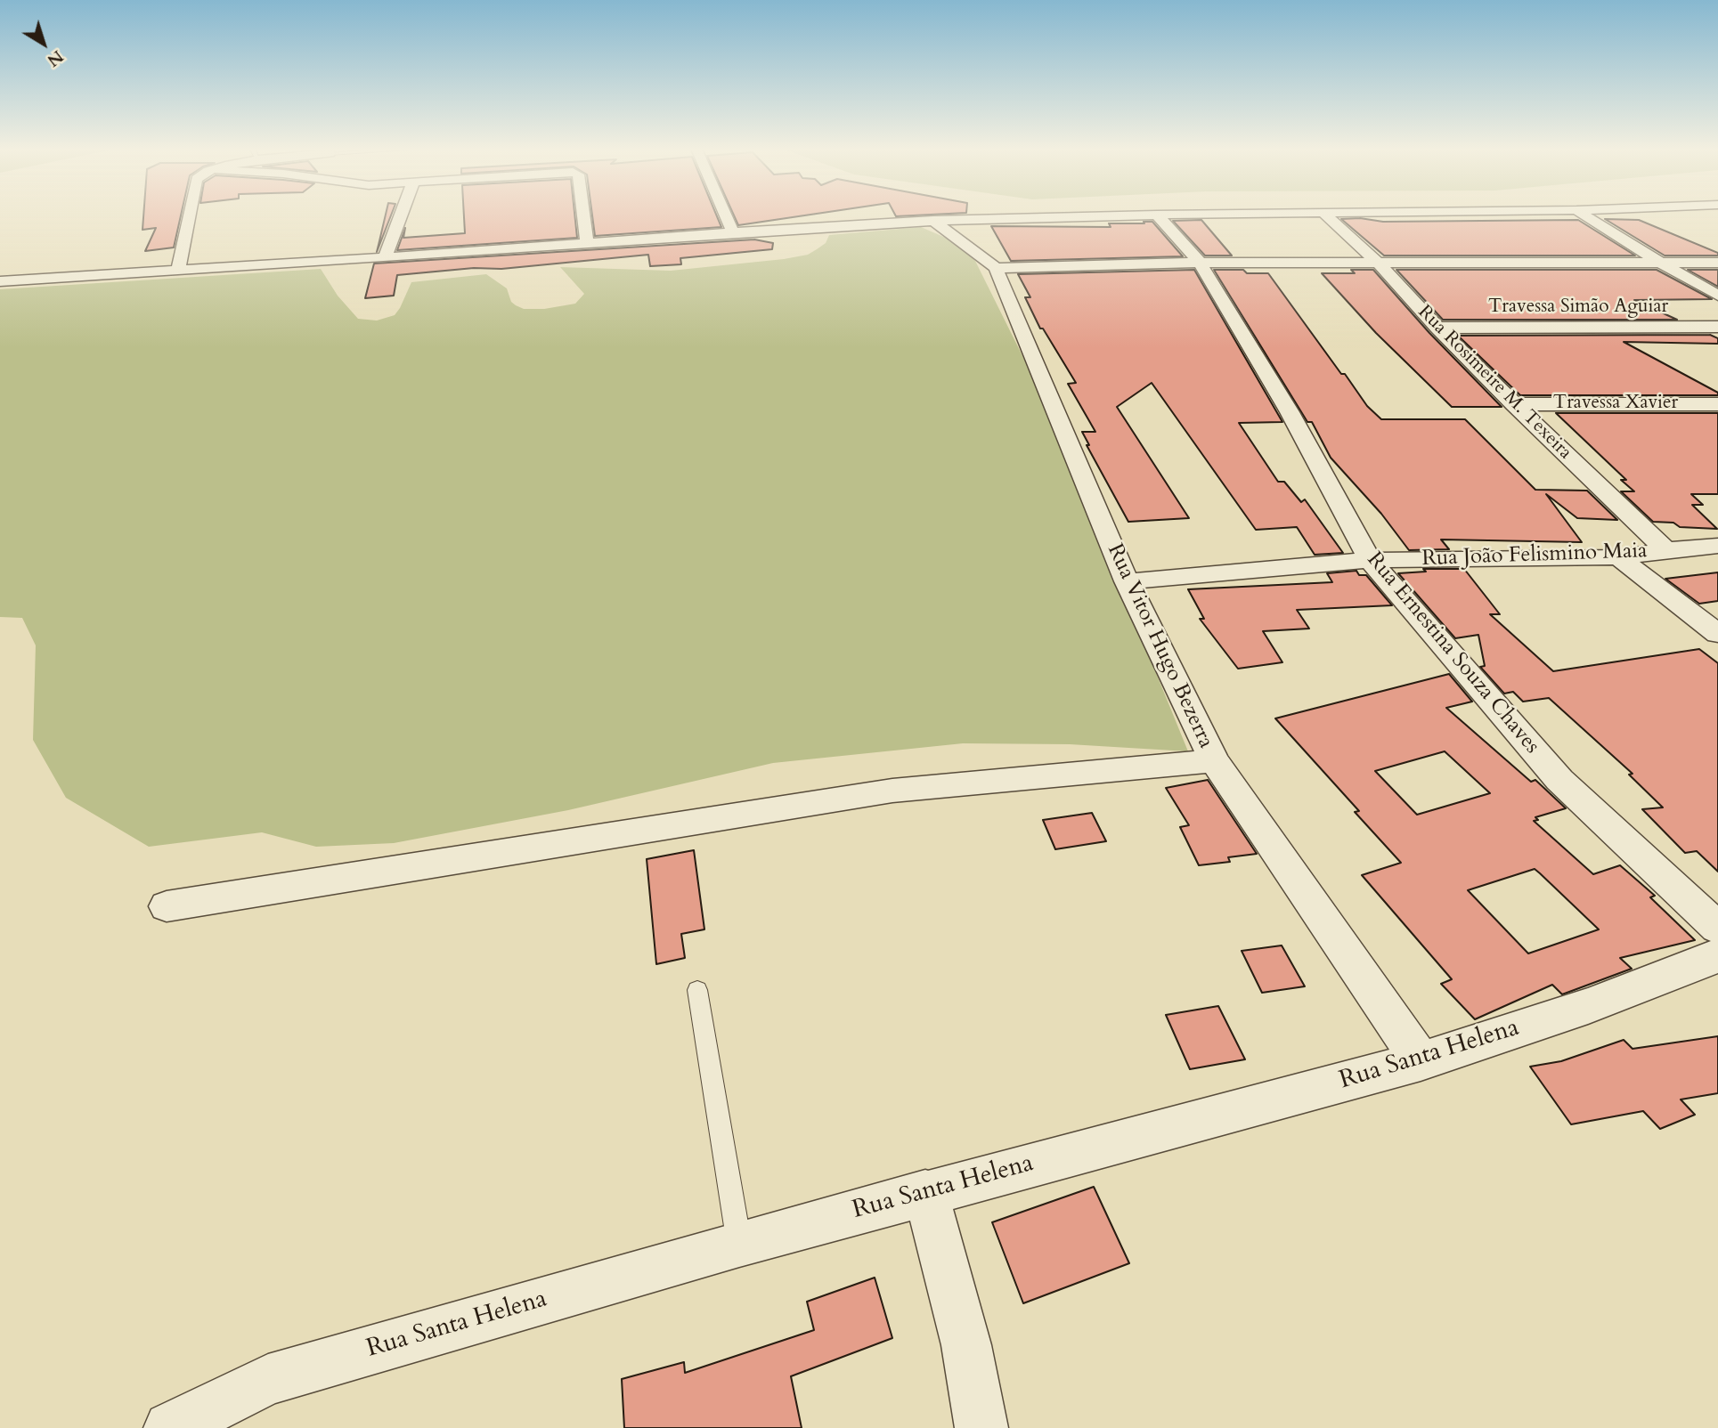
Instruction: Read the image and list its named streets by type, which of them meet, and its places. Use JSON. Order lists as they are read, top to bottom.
{
  "streets": {
    "street": [
      "Travessa Simão Aguiar",
      "Rua Rosimeire M. Texeira",
      "Travessa Xavier",
      "Rua João Felismino Maia",
      "Rua Vitor Hugo Bezerra",
      "Rua Ernestina Souza Chaves",
      "Rua Santa Helena"
    ]
  },
  "crossings": [
    ["Travessa Simão Aguiar", "Rua Rosimeire M. Texeira"],
    ["Rua Rosimeire M. Texeira", "Travessa Xavier"],
    ["Rua Rosimeire M. Texeira", "Rua João Felismino Maia"],
    ["Rua João Felismino Maia", "Rua Vitor Hugo Bezerra"],
    ["Rua João Felismino Maia", "Rua Ernestina Souza Chaves"],
    ["Rua Vitor Hugo Bezerra", "Rua Santa Helena"]
  ],
  "north": "bottom right"
}
